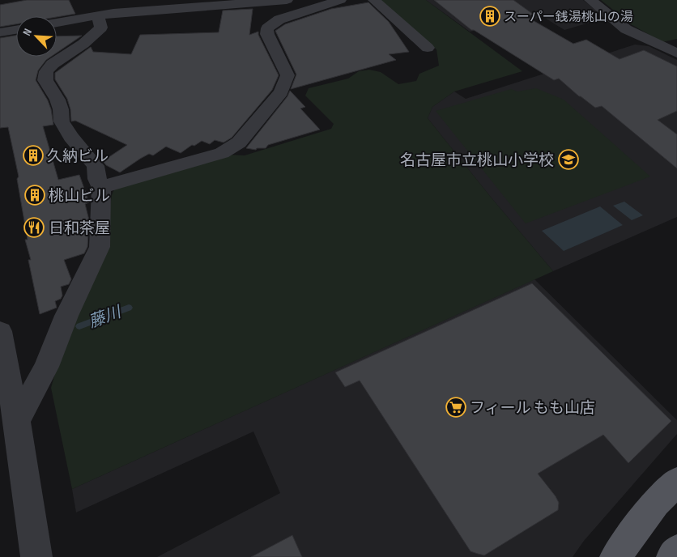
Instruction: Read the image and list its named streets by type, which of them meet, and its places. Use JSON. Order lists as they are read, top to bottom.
{
  "water": ["藤川"],
  "places": {
    "building": ["スーパー銭湯桃山の湯", "久納ビル", "桃山ビル"],
    "school or university": ["名古屋市立桃山小学校"],
    "restaurant": ["日和茶屋"],
    "supermarket": ["フィール もも山店"]
  },
  "north": "top left"
}
